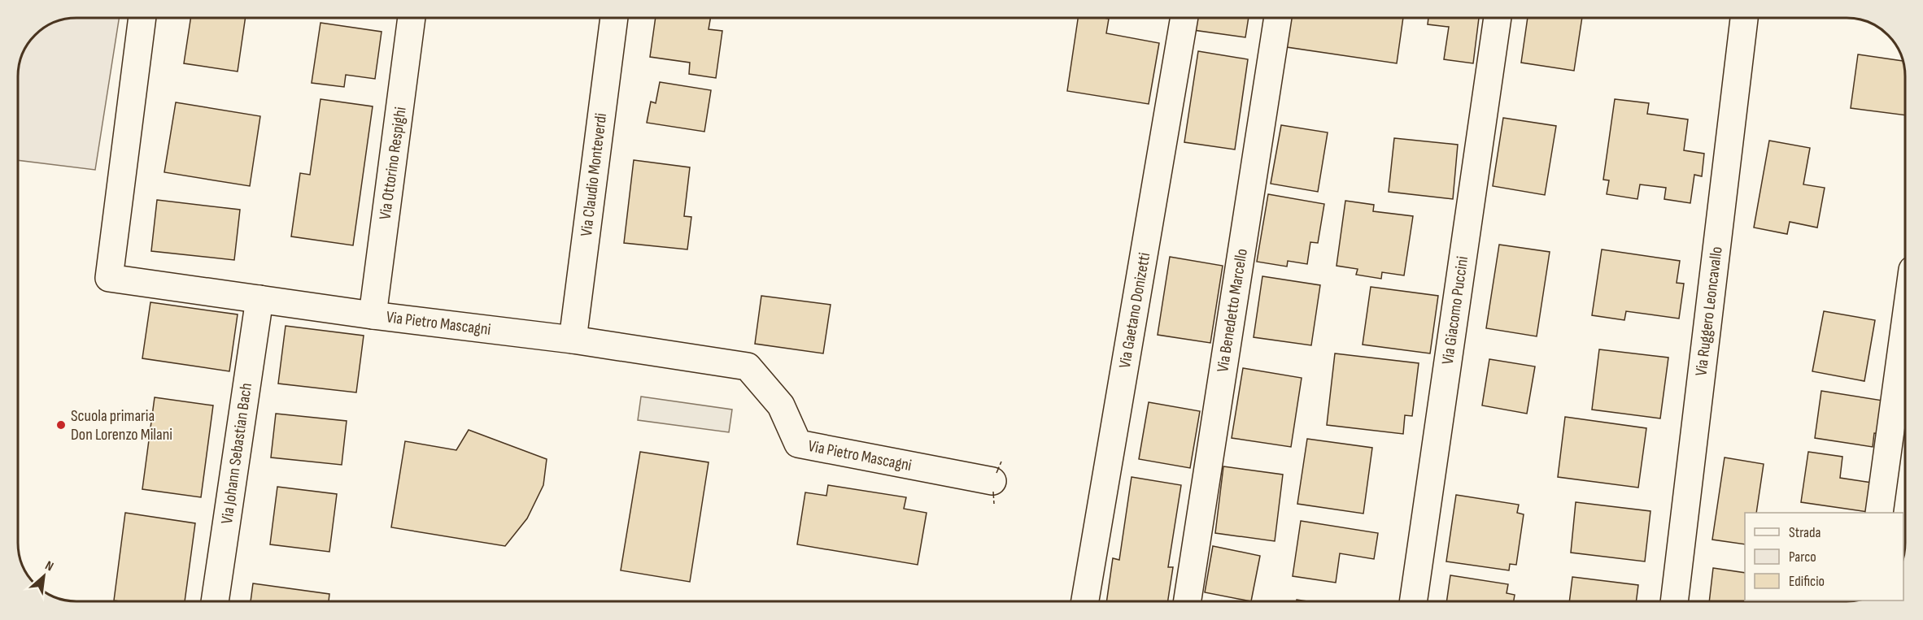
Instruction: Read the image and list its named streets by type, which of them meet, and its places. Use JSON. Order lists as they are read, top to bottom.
{
  "streets": {
    "street": [
      "Via Ottorino Respighi",
      "Via Claudio Monteverdi",
      "Via Gaetano Donizetti",
      "Via Benedetto Marcello",
      "Via Giacomo Puccini",
      "Via Ruggero Leoncavallo",
      "Via Pietro Mascagni",
      "Via Johann Sebastian Bach"
    ]
  },
  "crossings": [
    ["Via Ottorino Respighi", "Via Pietro Mascagni"],
    ["Via Claudio Monteverdi", "Via Pietro Mascagni"],
    ["Via Pietro Mascagni", "Via Johann Sebastian Bach"]
  ],
  "places": ["Scuola primaria Don Lorenzo Milani"],
  "legend": ["Strada", "Parco", "Edificio"],
  "north": "top right"
}
